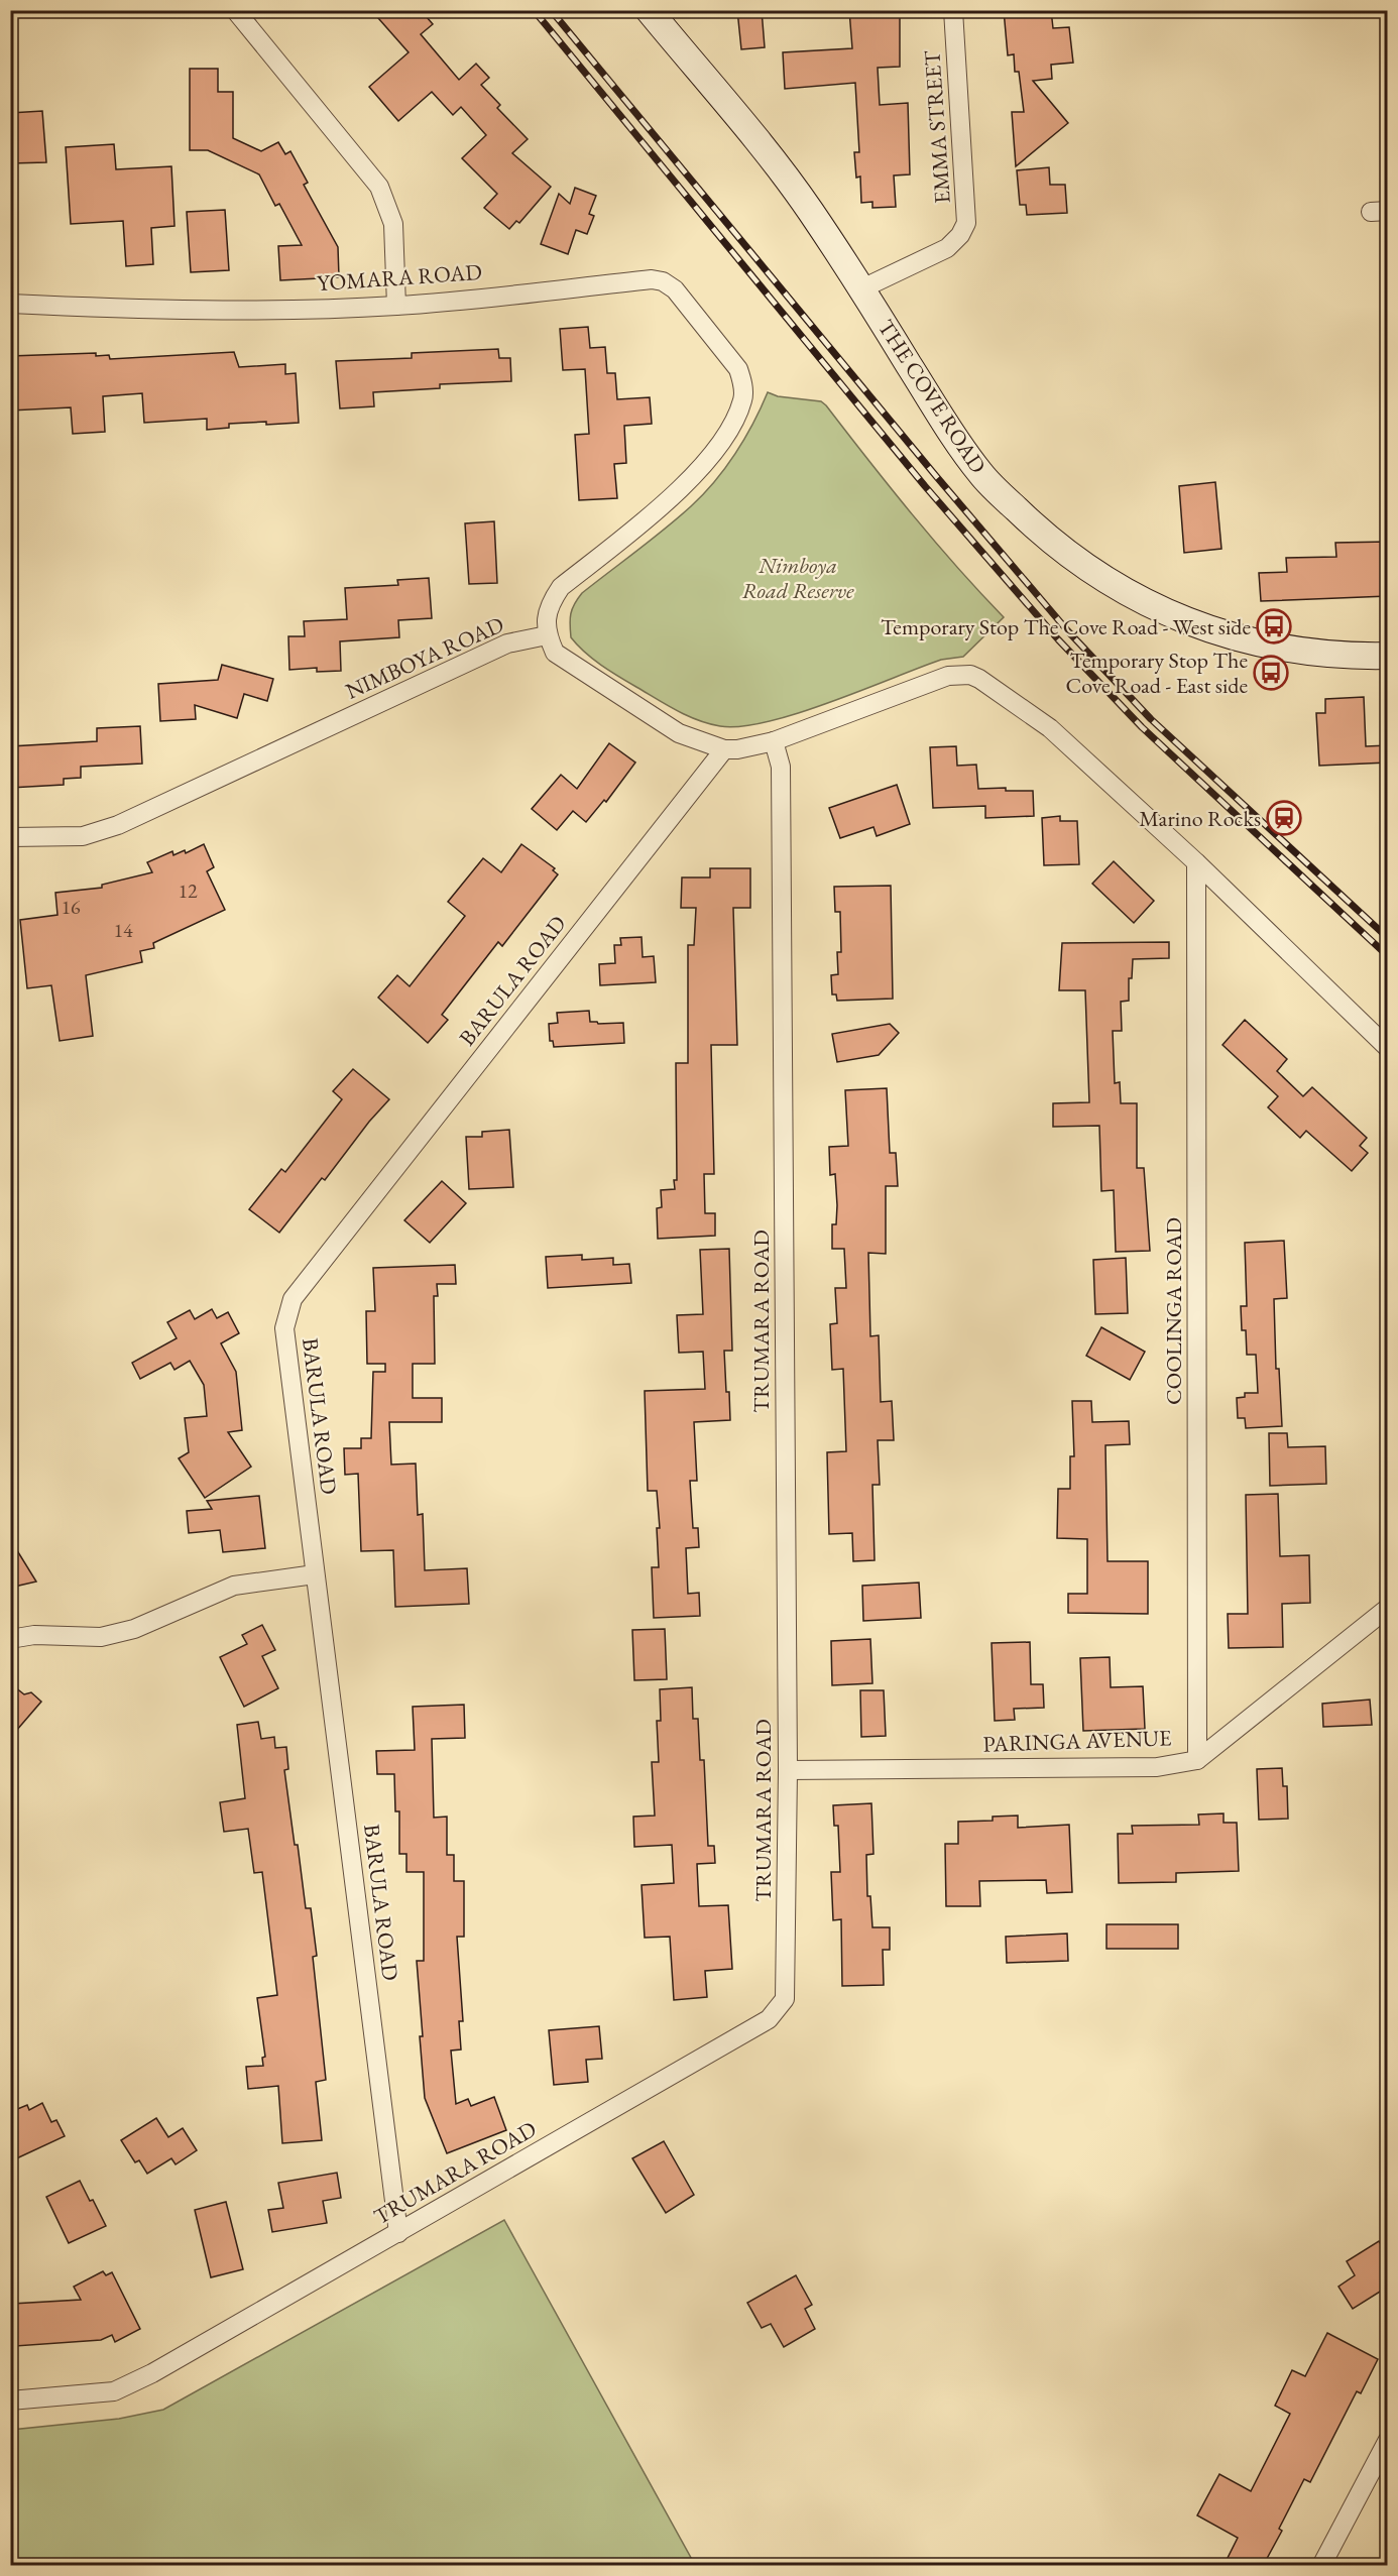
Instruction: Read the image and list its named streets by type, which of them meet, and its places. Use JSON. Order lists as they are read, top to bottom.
{
  "streets": {
    "street": [
      "EMMA STREET",
      "YOMARA ROAD",
      "THE COVE ROAD",
      "NIMBOYA ROAD",
      "BARULA ROAD",
      "COOLINGA ROAD",
      "TRUMARA ROAD",
      "PARINGA AVENUE"
    ]
  },
  "crossings": [
    ["EMMA STREET", "THE COVE ROAD"],
    ["YOMARA ROAD", "NIMBOYA ROAD"],
    ["BARULA ROAD", "TRUMARA ROAD"],
    ["COOLINGA ROAD", "PARINGA AVENUE"],
    ["TRUMARA ROAD", "PARINGA AVENUE"]
  ],
  "parks": ["Nimboya Road Reserve"],
  "places": {
    "bus stop": ["Temporary Stop The Cove Road - West side", "Temporary Stop The Cove Road - East side"],
    "station": ["Marino Rocks"]
  },
  "house_numbers": ["12", "16", "14"]
}
